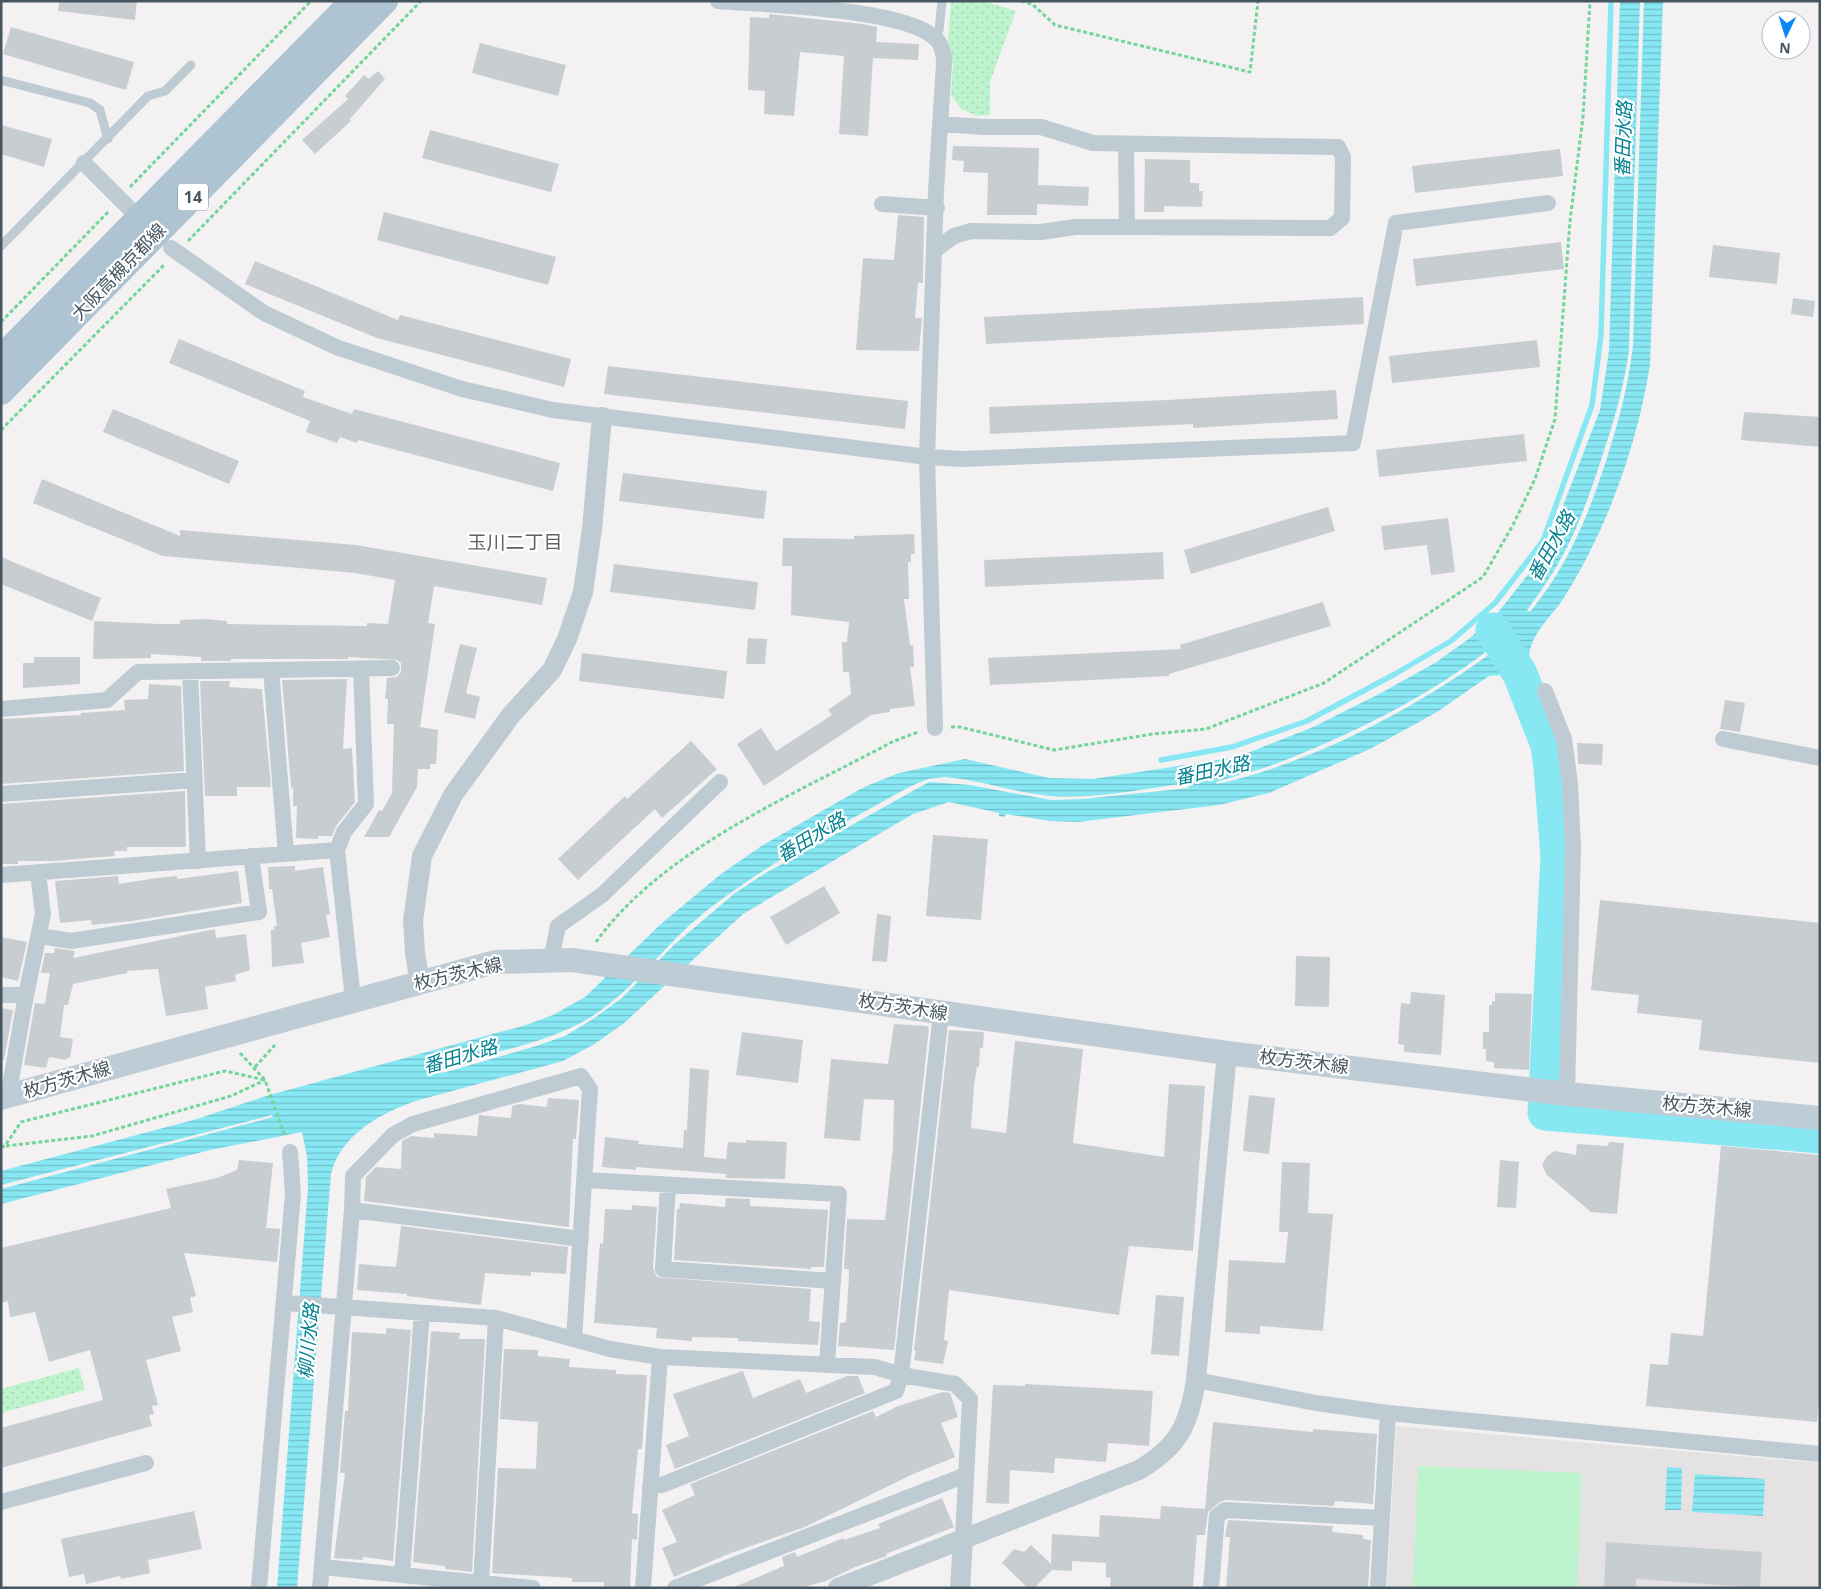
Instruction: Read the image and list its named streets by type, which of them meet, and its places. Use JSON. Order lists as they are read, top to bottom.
{
  "streets": {
    "main road": ["14", "大阪高槻京都線", "枚方茨木線"]
  },
  "districts": ["玉川二丁目"],
  "water": ["番田水路", "柳川水路"],
  "north": "bottom"
}
